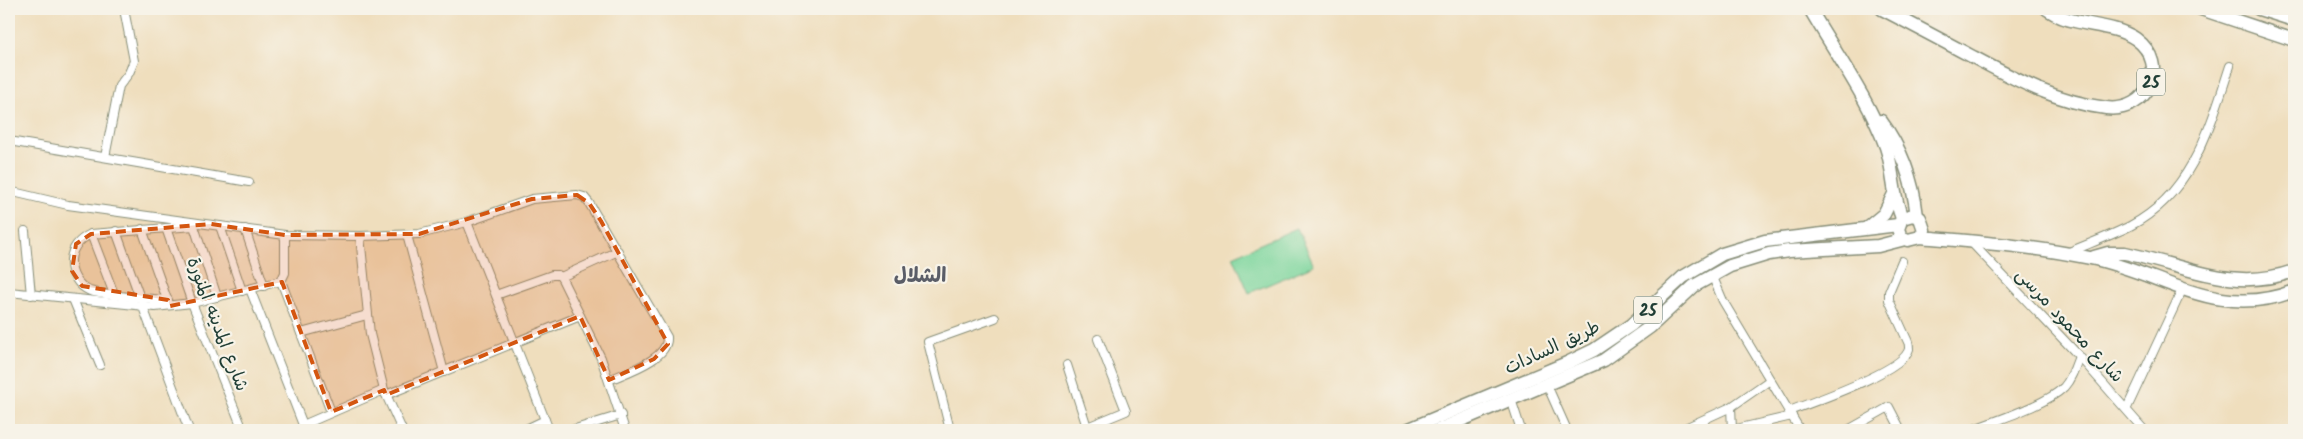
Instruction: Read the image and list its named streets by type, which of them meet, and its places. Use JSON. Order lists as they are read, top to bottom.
{
  "streets": {
    "main road": ["25", "طريق السادات"],
    "street": ["شارع المدينه المنورة", "شارع محمود مرسى"]
  },
  "districts": ["الشلال"]
}
